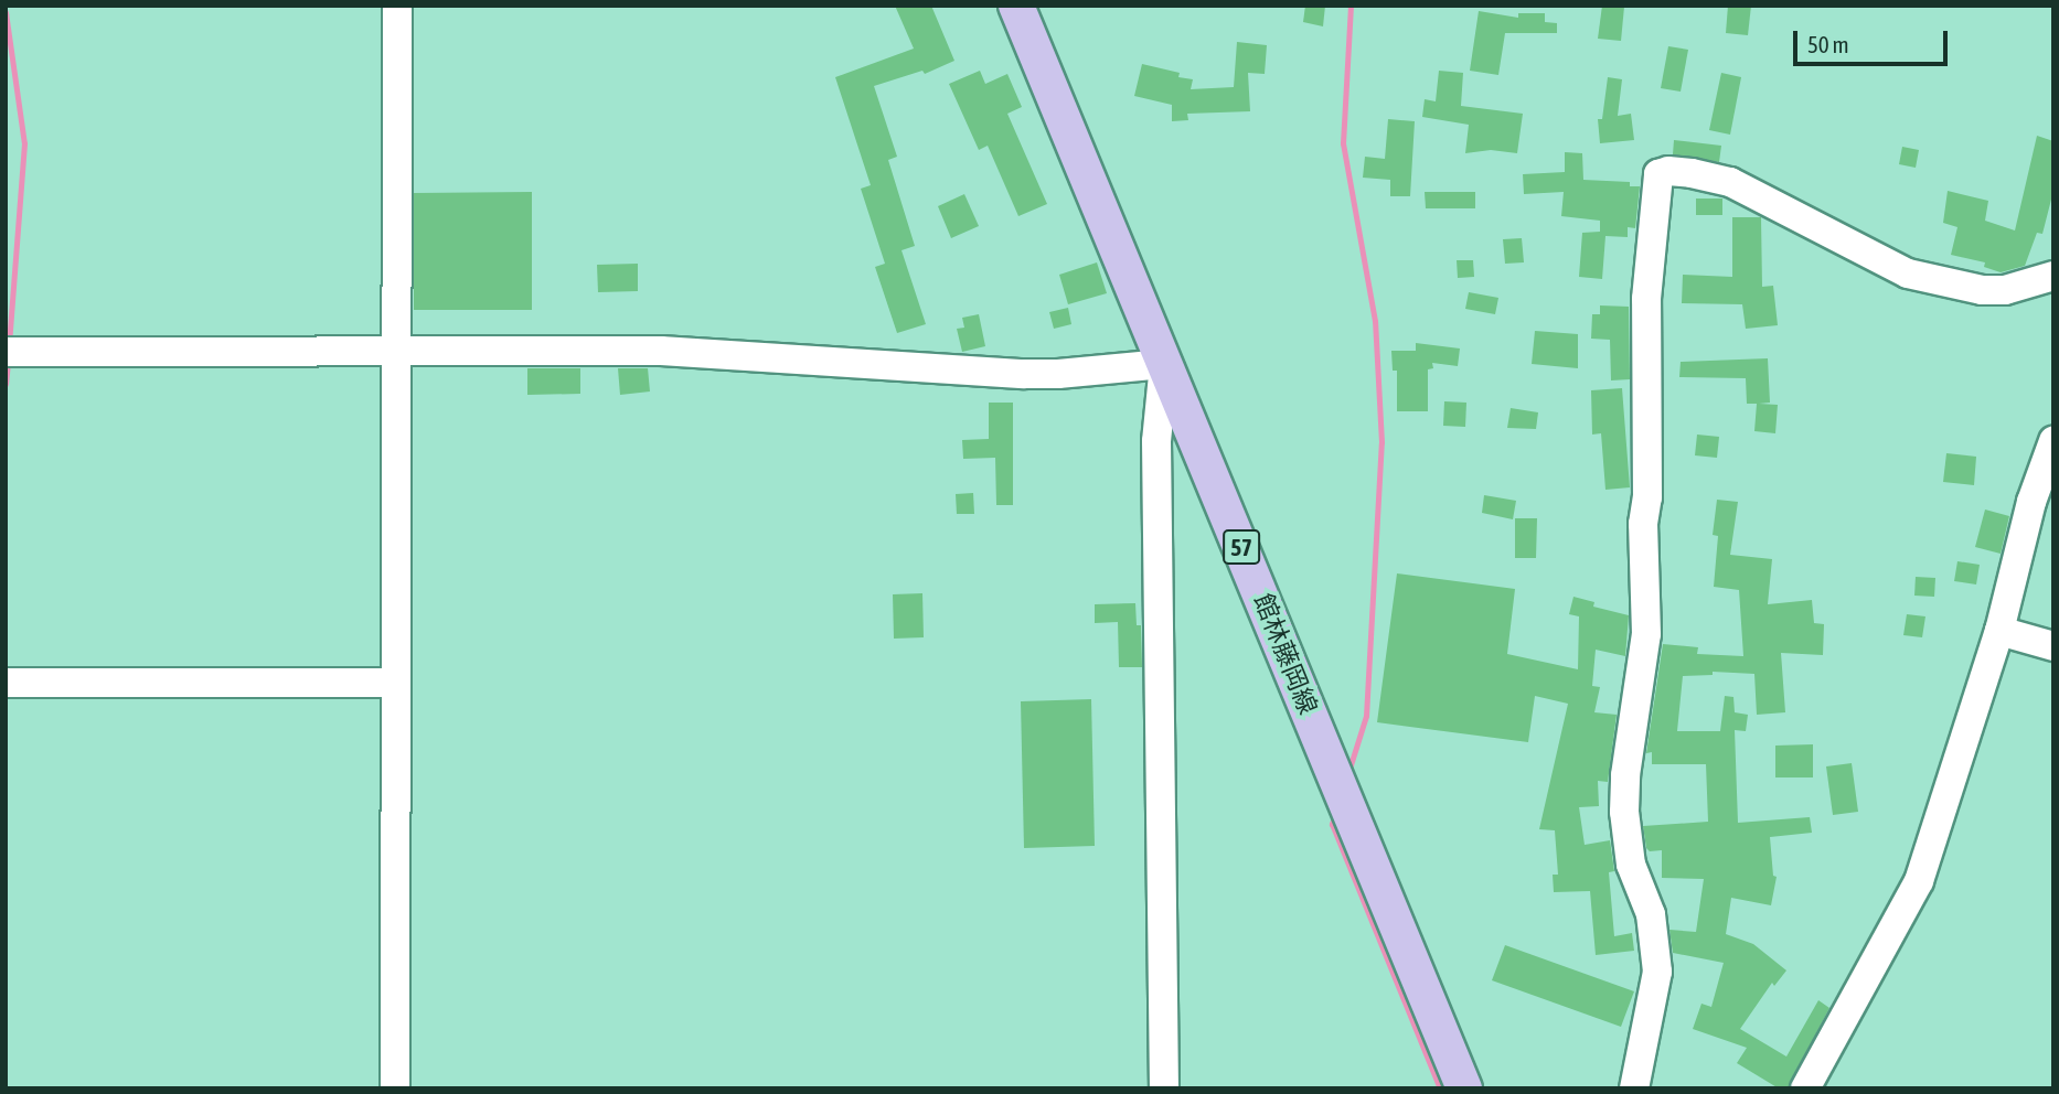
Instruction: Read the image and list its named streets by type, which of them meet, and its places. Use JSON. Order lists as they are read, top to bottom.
{
  "streets": {
    "main road": ["57", "館林藤岡線"]
  },
  "scale_bar": "50 m"
}
